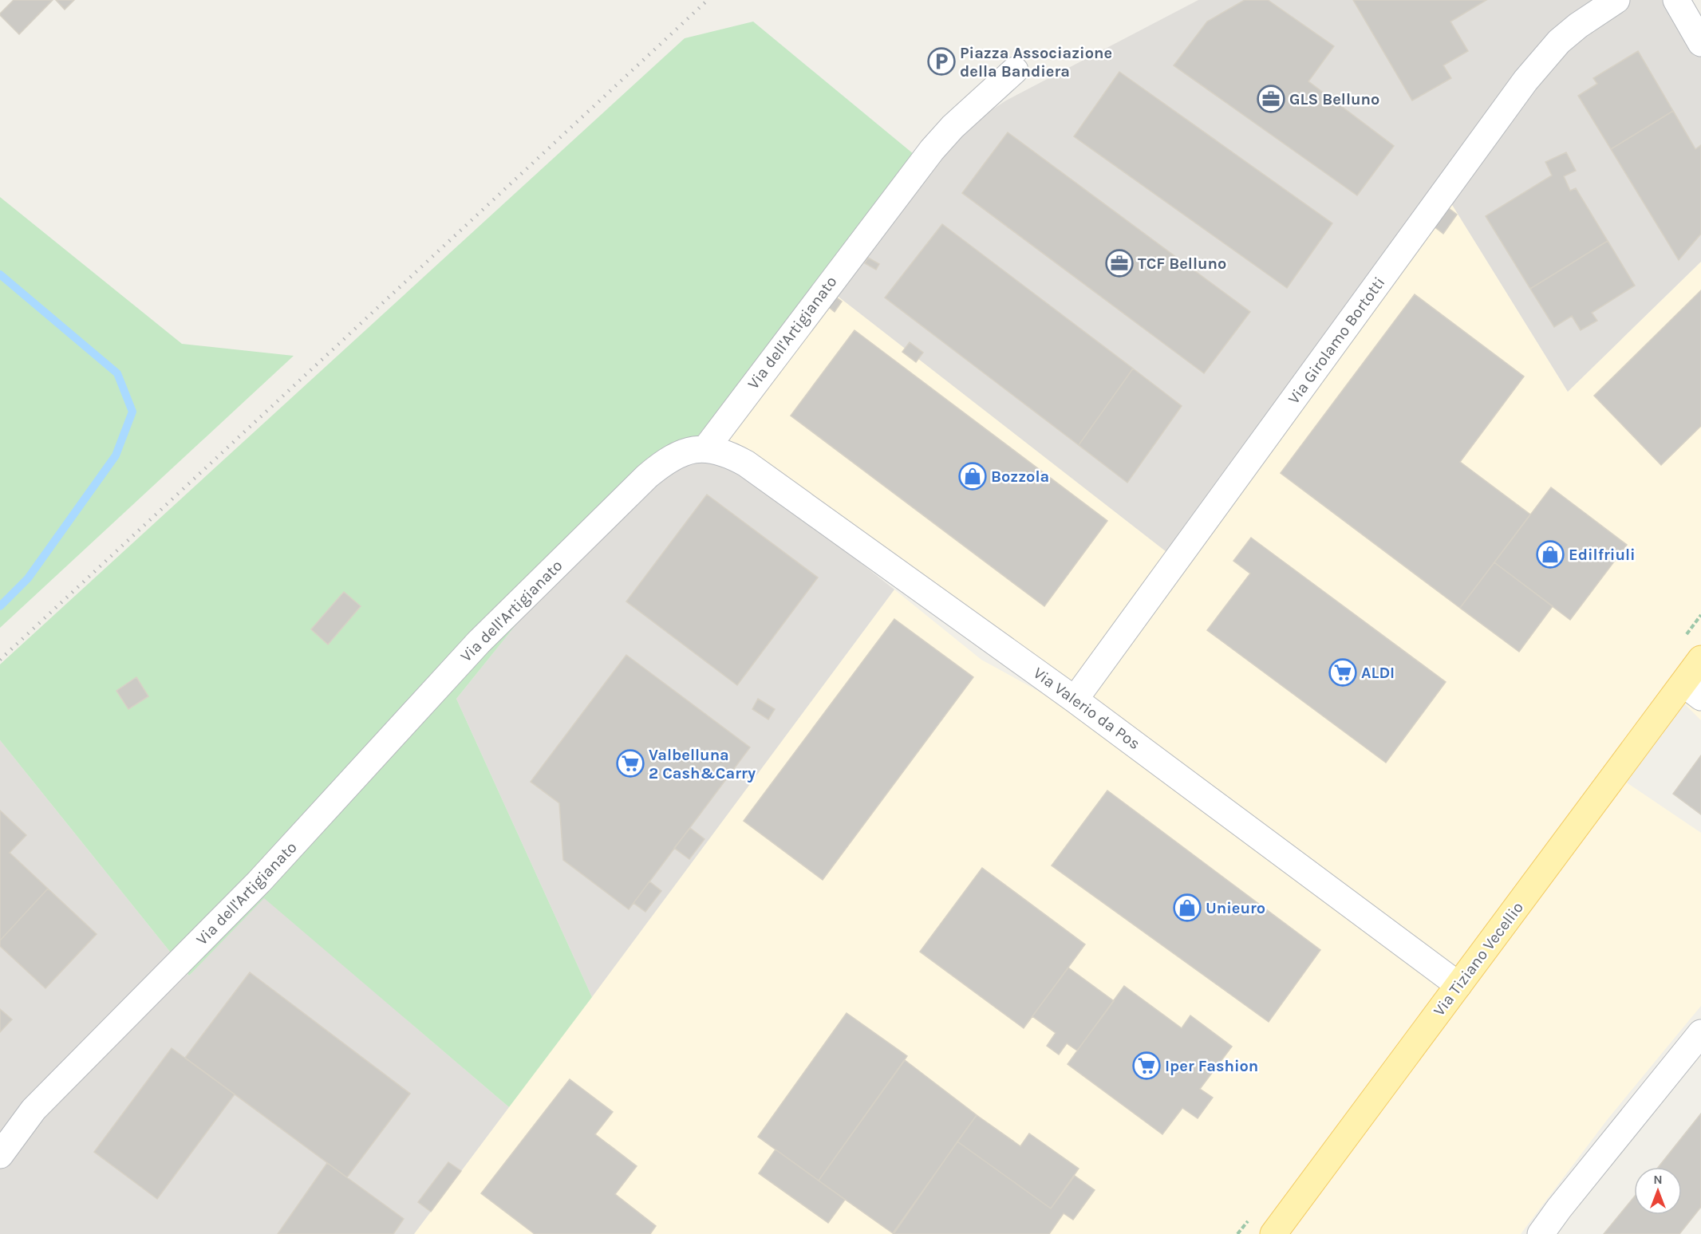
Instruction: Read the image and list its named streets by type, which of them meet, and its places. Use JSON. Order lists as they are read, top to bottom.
{
  "streets": {
    "main road": ["Via Tiziano Vecellio"],
    "street": ["Via dell'Artigianato", "Via Girolamo Bortotti", "Via Valerio da Pos"]
  },
  "crossings": [
    ["Via dell'Artigianato", "Via Valerio da Pos"],
    ["Via Girolamo Bortotti", "Via Valerio da Pos"],
    ["Via Valerio da Pos", "Via Tiziano Vecellio"]
  ],
  "places": {
    "parking": ["Piazza Associazione della Bandiera"],
    "office": ["GLS Belluno", "TCF Belluno"],
    "shop": ["Bozzola", "Edilfriuli", "Unieuro"],
    "supermarket": ["ALDI", "Valbelluna 2 Cash&Carry", "Iper Fashion"]
  },
  "north": "top"
}
